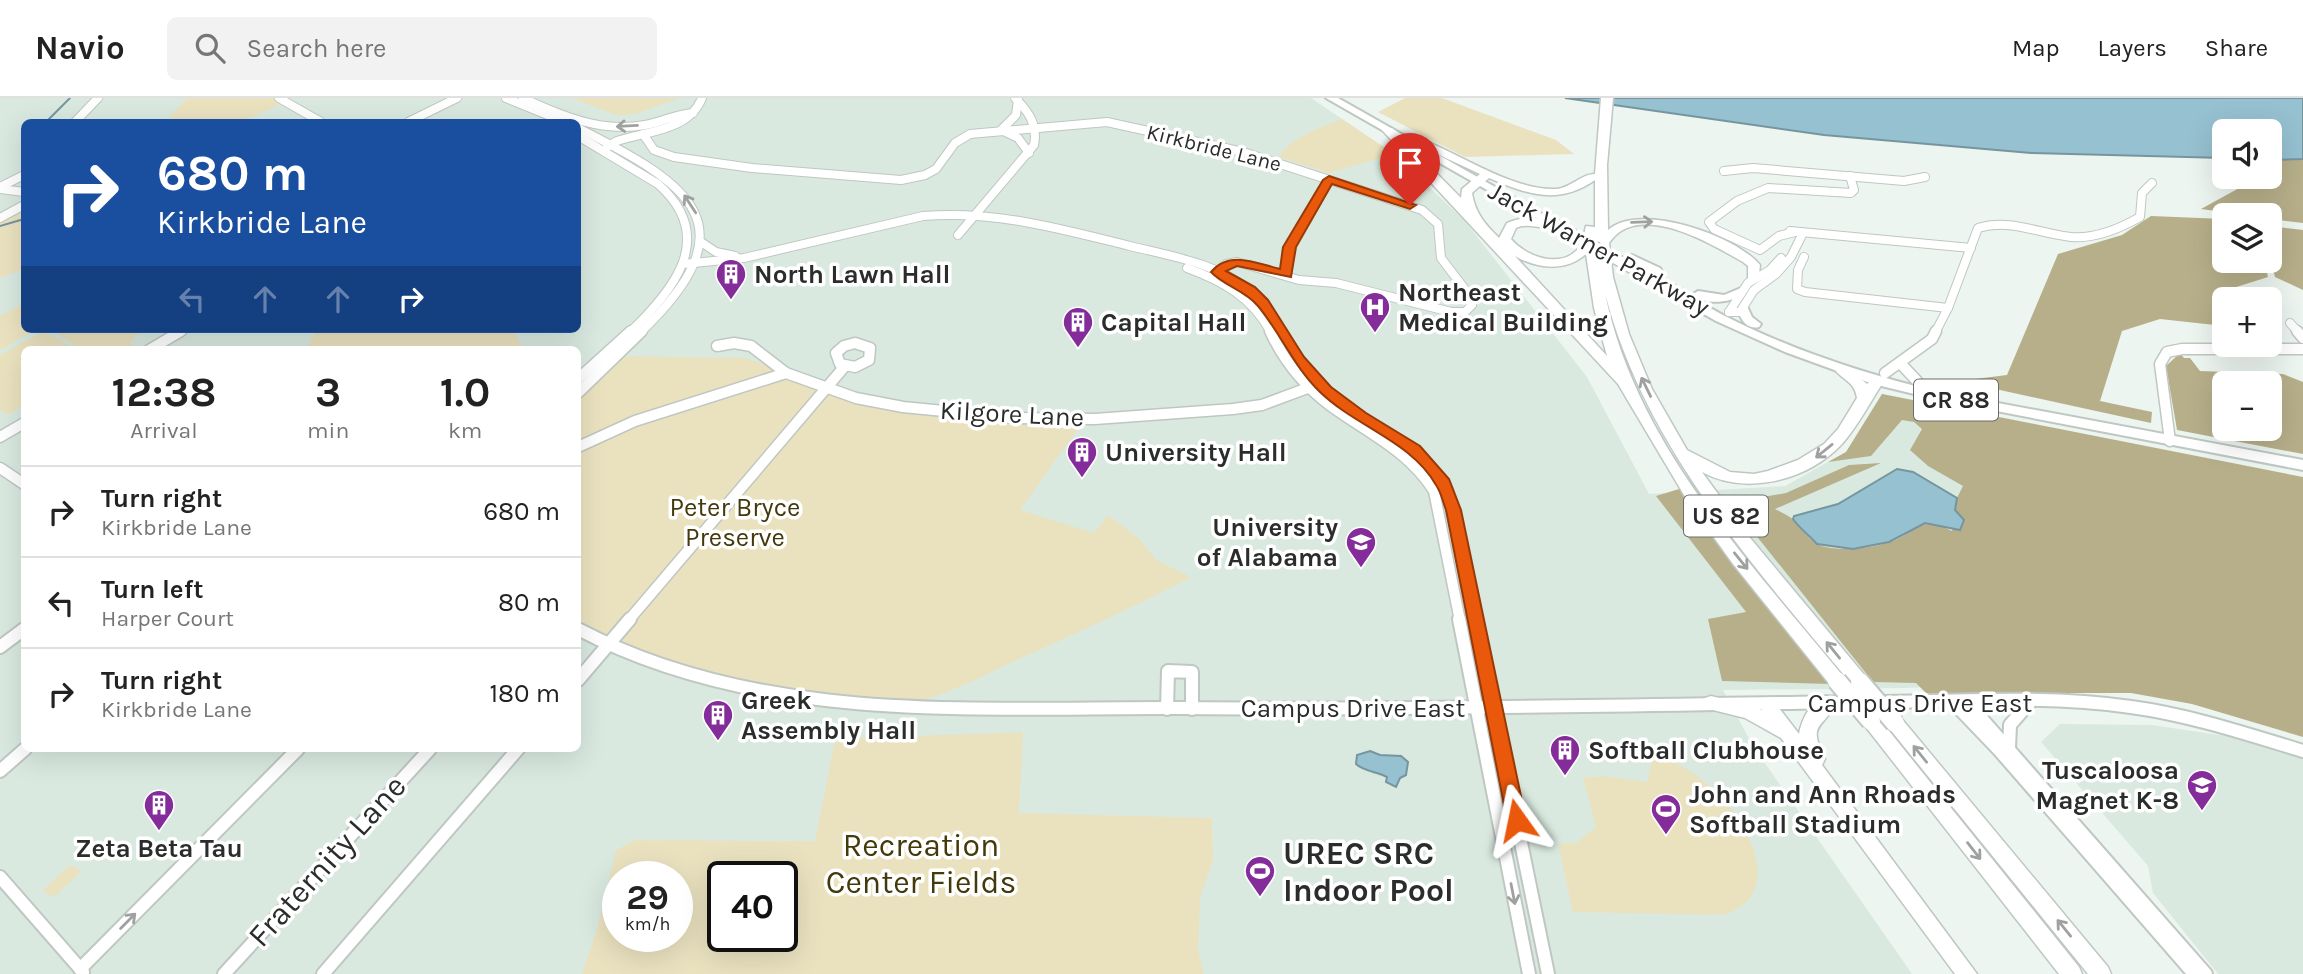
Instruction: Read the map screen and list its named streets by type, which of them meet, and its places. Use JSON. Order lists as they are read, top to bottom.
{
  "streets": {
    "highway": ["US 82"],
    "main road": ["Jack Warner Parkway", "CR 88"],
    "street": [
      "Kirkbride Lane",
      "Kilgore Lane",
      "Campus Drive East",
      "Fraternity Lane"
    ]
  },
  "crossings": [
    ["Jack Warner Parkway", "CR 88"]
  ],
  "parks": ["Peter Bryce Preserve", "Recreation Center Fields"],
  "places": {
    "building": [
      "North Lawn Hall",
      "Capital Hall",
      "University Hall",
      "Greek Assembly Hall",
      "Softball Clubhouse",
      "Zeta Beta Tau"
    ],
    "hospital": ["Northeast Medical Building"],
    "school or university": ["University of Alabama", "Tuscaloosa Magnet K-8"],
    "sports": ["John and Ann Rhoads Softball Stadium", "UREC SRC Indoor Pool"]
  },
  "page": {
    "header": "Navio",
    "search": "Search here",
    "nav": ["Map", "Layers", "Share"],
    "map_buttons": ["+", "−"],
    "turn": ["680 m", "Kirkbride Lane"],
    "eta": [
      "12:38",
      "Arrival",
      "3",
      "min",
      "1.0",
      "km"
    ],
    "list": [
      {
        "name": "Turn right",
        "note": "Kirkbride Lane",
        "value": "680 m"
      },
      {
        "name": "Turn left",
        "note": "Harper Court",
        "value": "80 m"
      },
      {
        "name": "Turn right",
        "note": "Kirkbride Lane",
        "value": "180 m"
      }
    ],
    "speed": "29 km/h",
    "limit": "40"
  }
}
